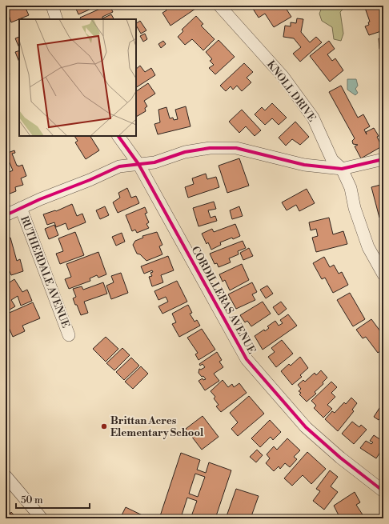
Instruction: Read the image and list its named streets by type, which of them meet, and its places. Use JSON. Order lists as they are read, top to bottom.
{
  "streets": {
    "street": ["KNOLL DRIVE", "RUTHERDALE AVENUE", "CORDILLERAS AVENUE"]
  },
  "places": ["Brittan Acres Elementary School"],
  "scale_bar": "50 m"
}
